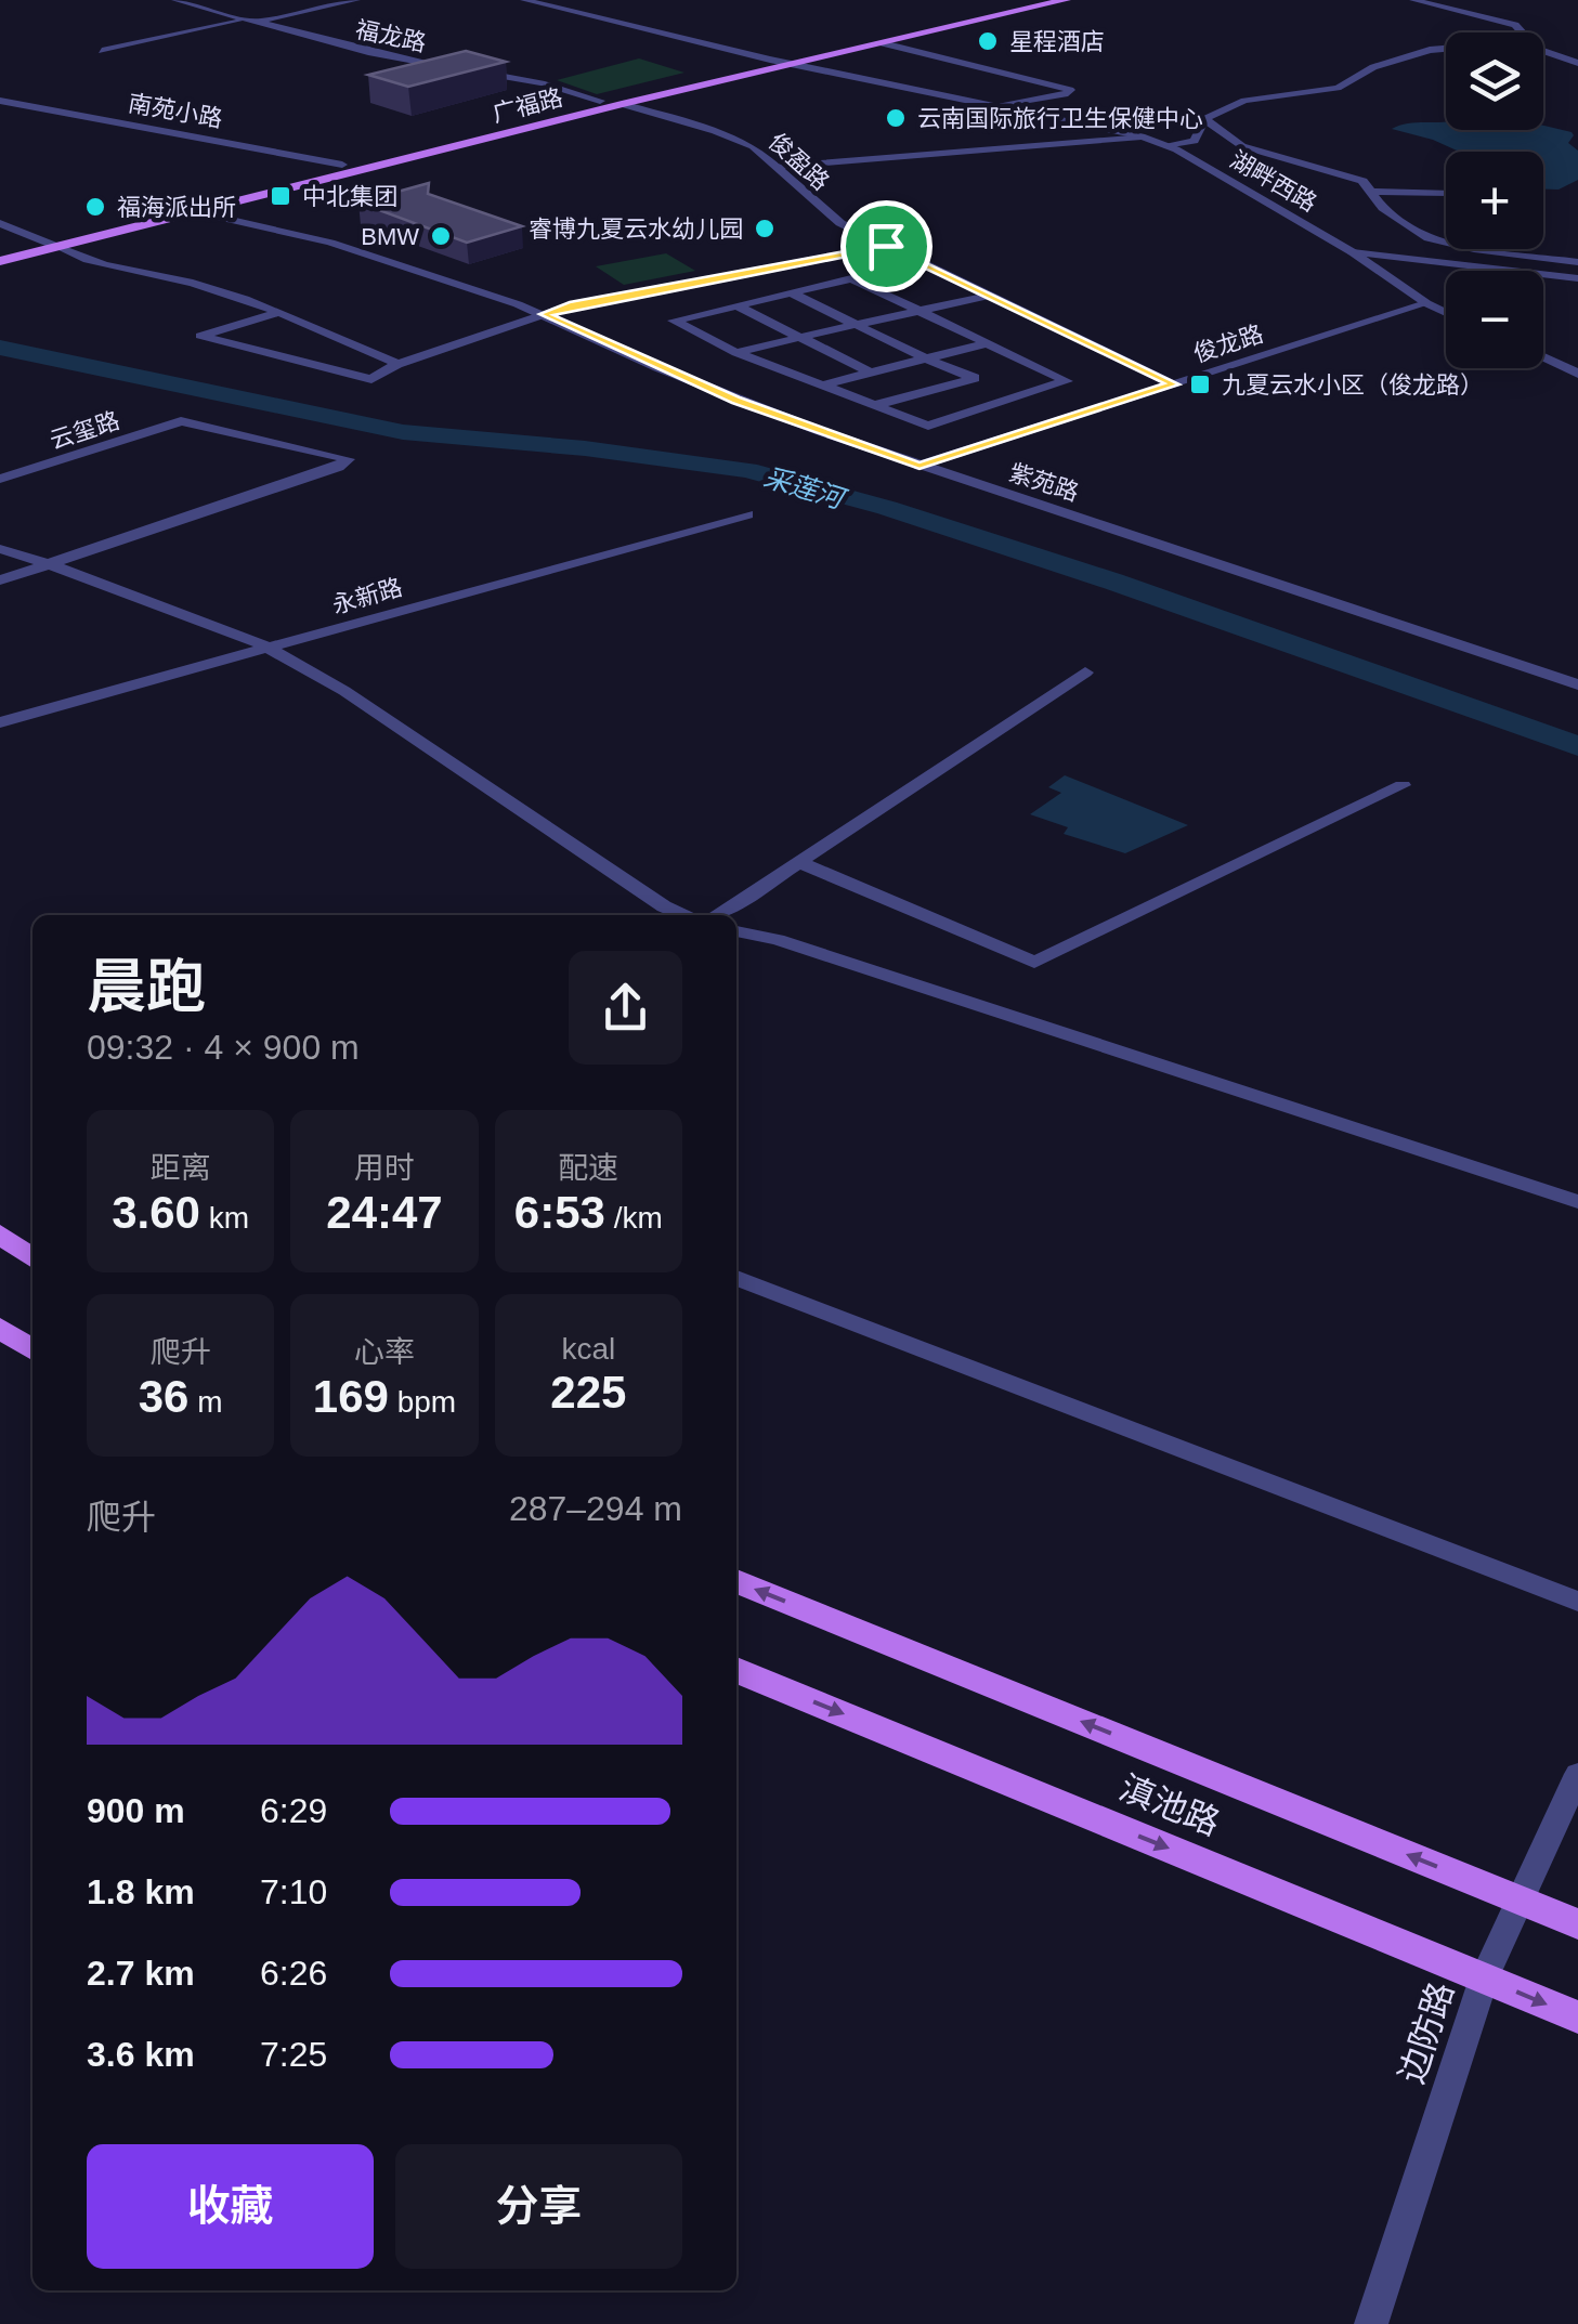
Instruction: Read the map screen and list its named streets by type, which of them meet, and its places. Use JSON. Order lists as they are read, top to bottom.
{
  "streets": {
    "main road": ["广福路", "滇池路"],
    "street": [
      "福龙路",
      "南苑小路",
      "俊盈路",
      "湖畔西路",
      "俊龙路",
      "云玺路",
      "紫苑路",
      "永新路",
      "边防路"
    ]
  },
  "crossings": [
    ["广福路", "南苑小路"],
    ["广福路", "俊盈路"],
    ["广福路", "湖畔西路"],
    ["广福路", "紫苑路"],
    ["俊盈路", "俊龙路"],
    ["湖畔西路", "俊龙路"],
    ["俊龙路", "紫苑路"],
    ["滇池路", "边防路"]
  ],
  "water": ["采莲河"],
  "places": {
    "other": [
      "星程酒店",
      "云南国际旅行卫生保健中心",
      "福海派出所",
      "睿博九夏云水幼儿园",
      "BMW"
    ],
    "transit": ["中北集团", "九夏云水小区（俊龙路）"]
  },
  "page": {
    "map_buttons": ["+", "−"],
    "heading": ["晨跑", "09:32 · 4 × 900 m"],
    "stats": [
      ["距离", "3.60 km"],
      ["用时", "24:47"],
      ["配速", "6:53 /km"],
      ["爬升", "36 m"],
      ["心率", "169 bpm"],
      ["kcal", "225"]
    ],
    "chart": ["爬升", "287–294 m"],
    "list": [
      {
        "name": "900 m",
        "note": "6:29"
      },
      {
        "name": "1.8 km",
        "note": "7:10"
      },
      {
        "name": "2.7 km",
        "note": "6:26"
      },
      {
        "name": "3.6 km",
        "note": "7:25"
      }
    ],
    "buttons": ["收藏", "分享"]
  }
}
